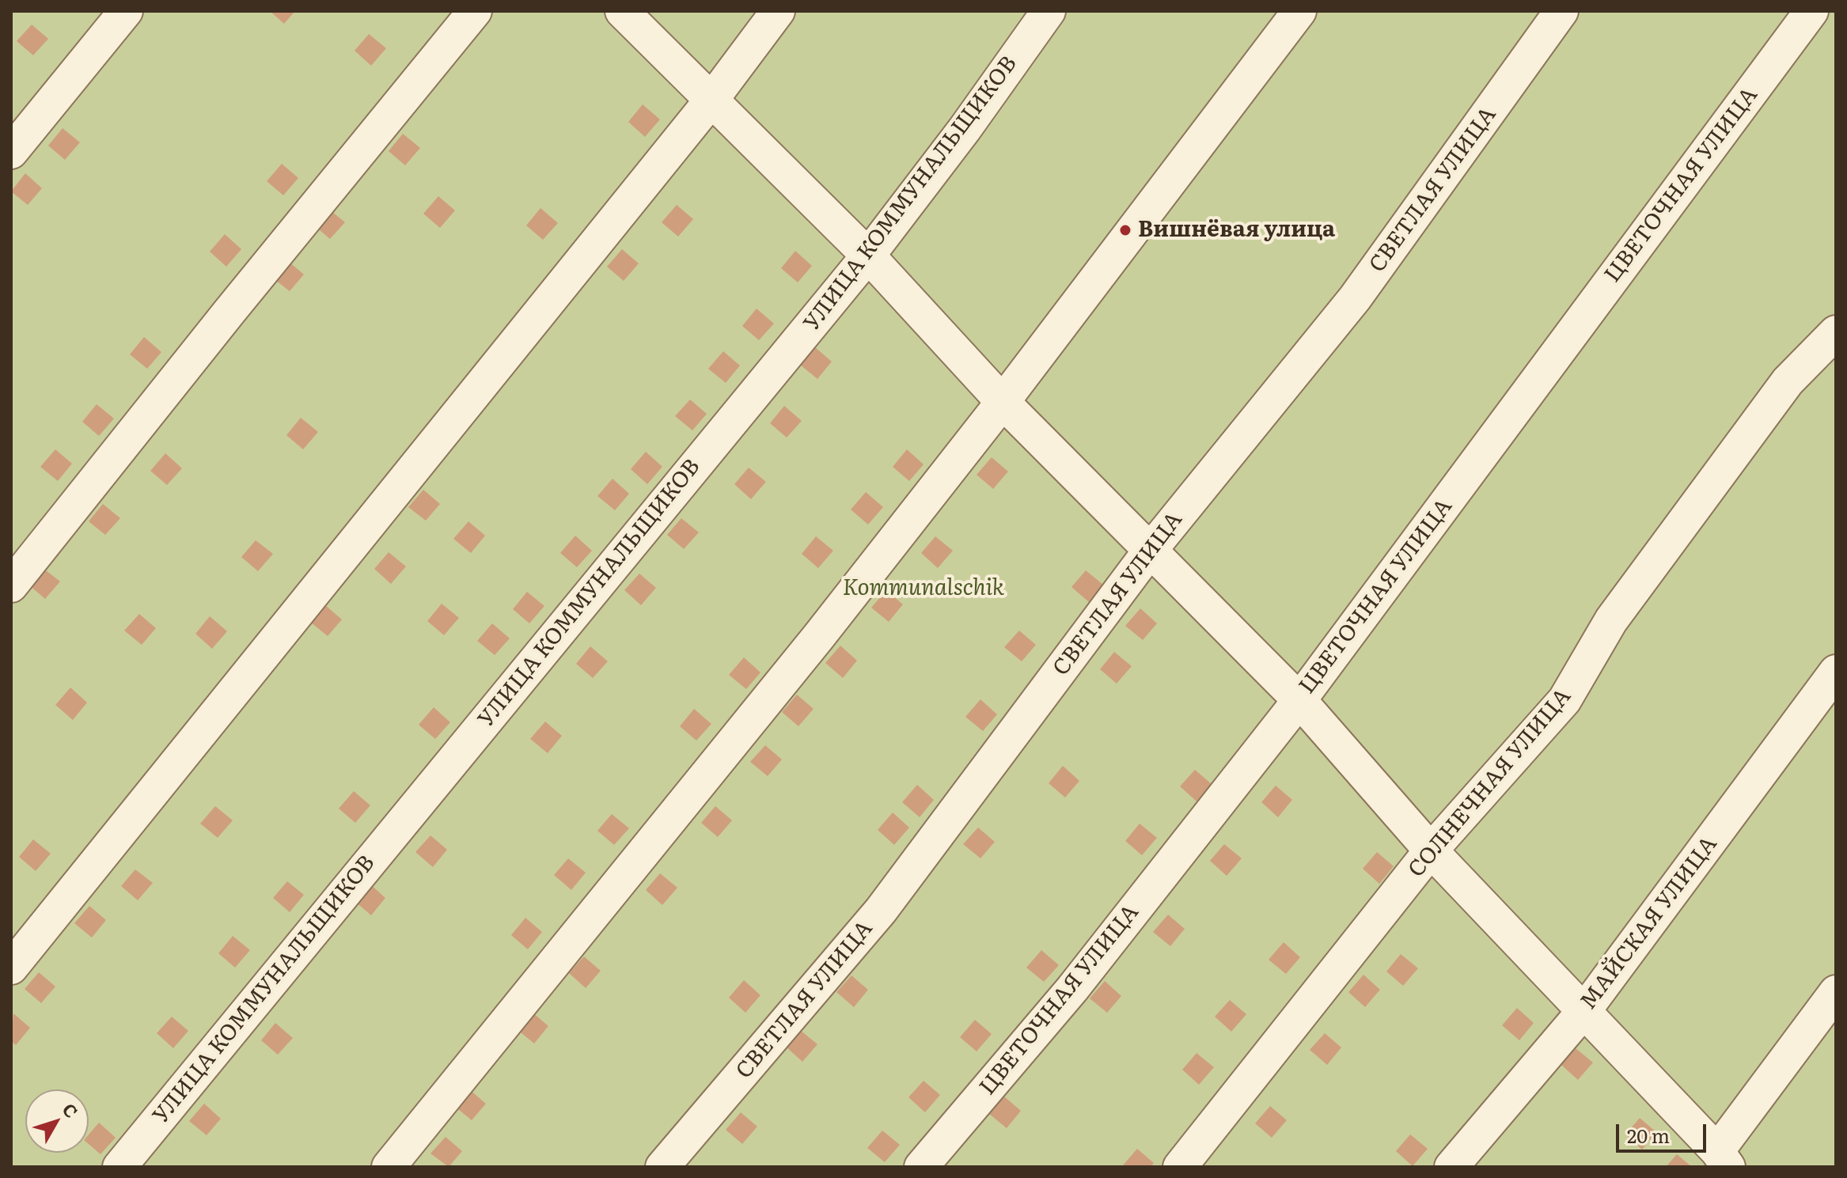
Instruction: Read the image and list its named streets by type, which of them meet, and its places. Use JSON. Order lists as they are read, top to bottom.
{
  "streets": {
    "street": [
      "ЦВЕТОЧНАЯ УЛИЦА",
      "СВЕТЛАЯ УЛИЦА",
      "УЛИЦА КОММУНАЛЬЩИКОВ",
      "СОЛНЕЧНАЯ УЛИЦА",
      "МАЙСКАЯ УЛИЦА"
    ]
  },
  "parks": ["Kommunalschik"],
  "places": ["Вишнёвая улица"],
  "scale_bar": "20 m",
  "north": "top right"
}
